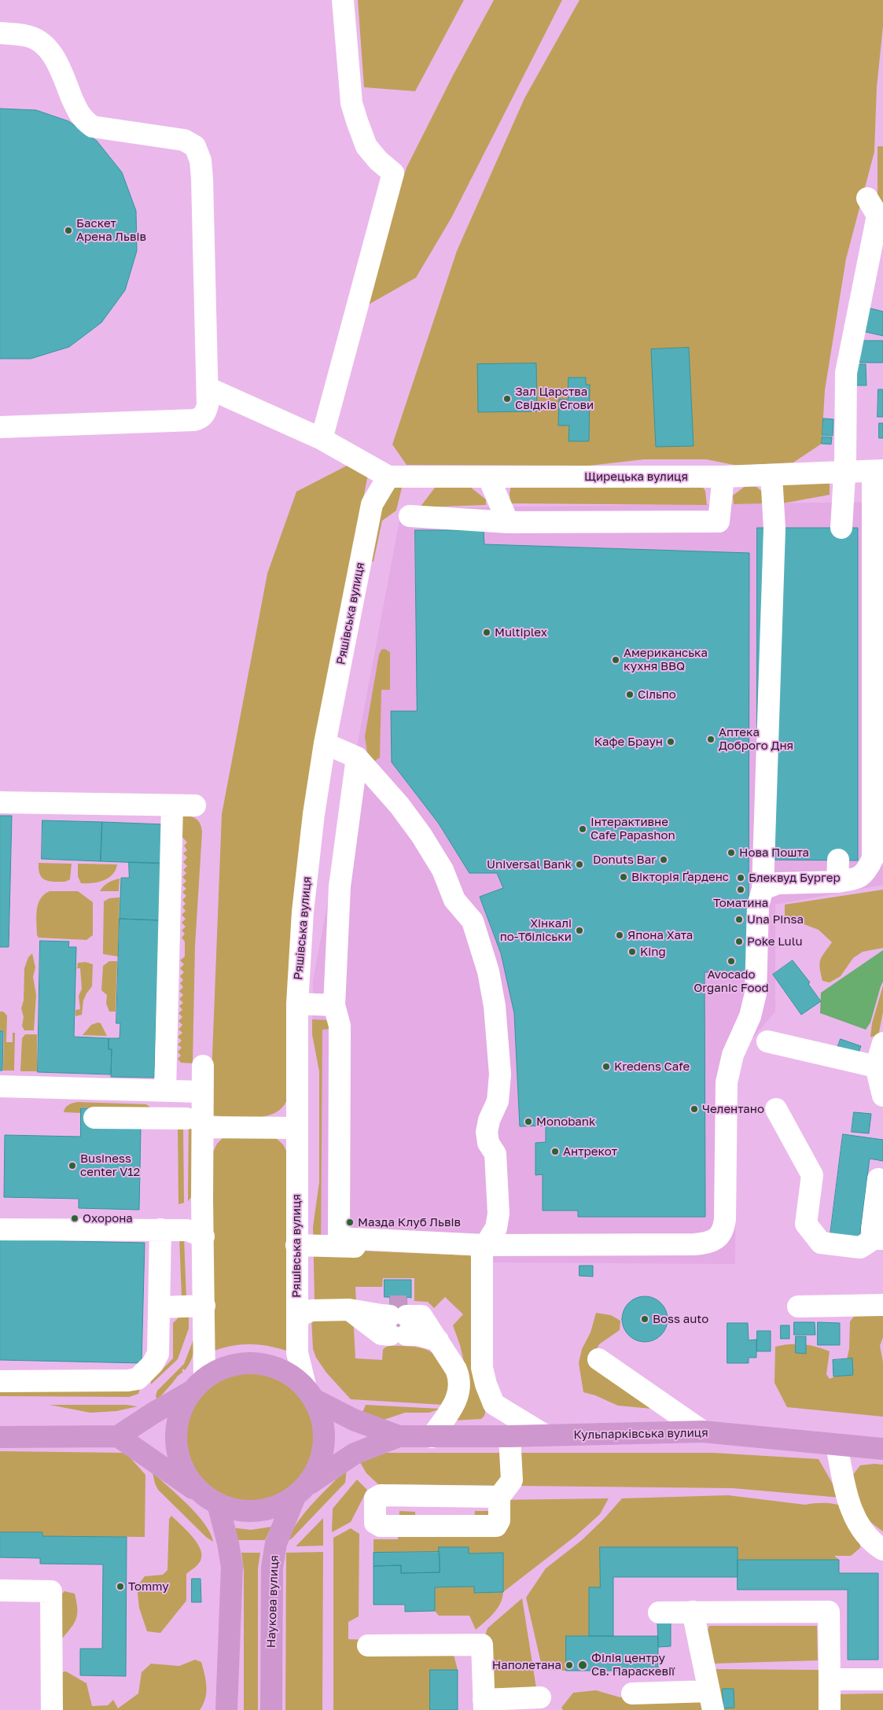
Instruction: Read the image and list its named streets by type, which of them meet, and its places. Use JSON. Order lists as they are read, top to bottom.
{
  "streets": {
    "main road": ["Кульпарківська вулиця", "Наукова вулиця"],
    "street": ["Щирецька вулиця", "Ряшівська вулиця"]
  },
  "crossings": [
    ["Щирецька вулиця", "Ряшівська вулиця"],
    ["Ряшівська вулиця", "Кульпарківська вулиця"],
    ["Ряшівська вулиця", "Наукова вулиця"],
    ["Кульпарківська вулиця", "Наукова вулиця"]
  ],
  "places": [
    "Баскет Арена Львів",
    "Зал Царства Свідків Єгови",
    "Multiplex",
    "Американська кухня BBQ",
    "Сільпо",
    "Аптека Доброго Дня",
    "Кафе Браун",
    "Інтерактивне Cafe Papashon",
    "Нова Пошта",
    "Donuts Bar",
    "Universal Bank",
    "Вікторія Ґарденс",
    "Блеквуд Бургер",
    "Томатина",
    "Una Pinsa",
    "Хінкалі по-Тбіліськи",
    "Япона Хата",
    "Poke Lulu",
    "King",
    "Avocado Organic Food",
    "Kredens Cafe",
    "Челентано",
    "Monobank",
    "Антрекот",
    "Business center V12",
    "Охорона",
    "Мазда Клуб Львів",
    "Boss auto",
    "Tommy",
    "Наполетана",
    "Філія центру Св. Параскевії"
  ]
}
